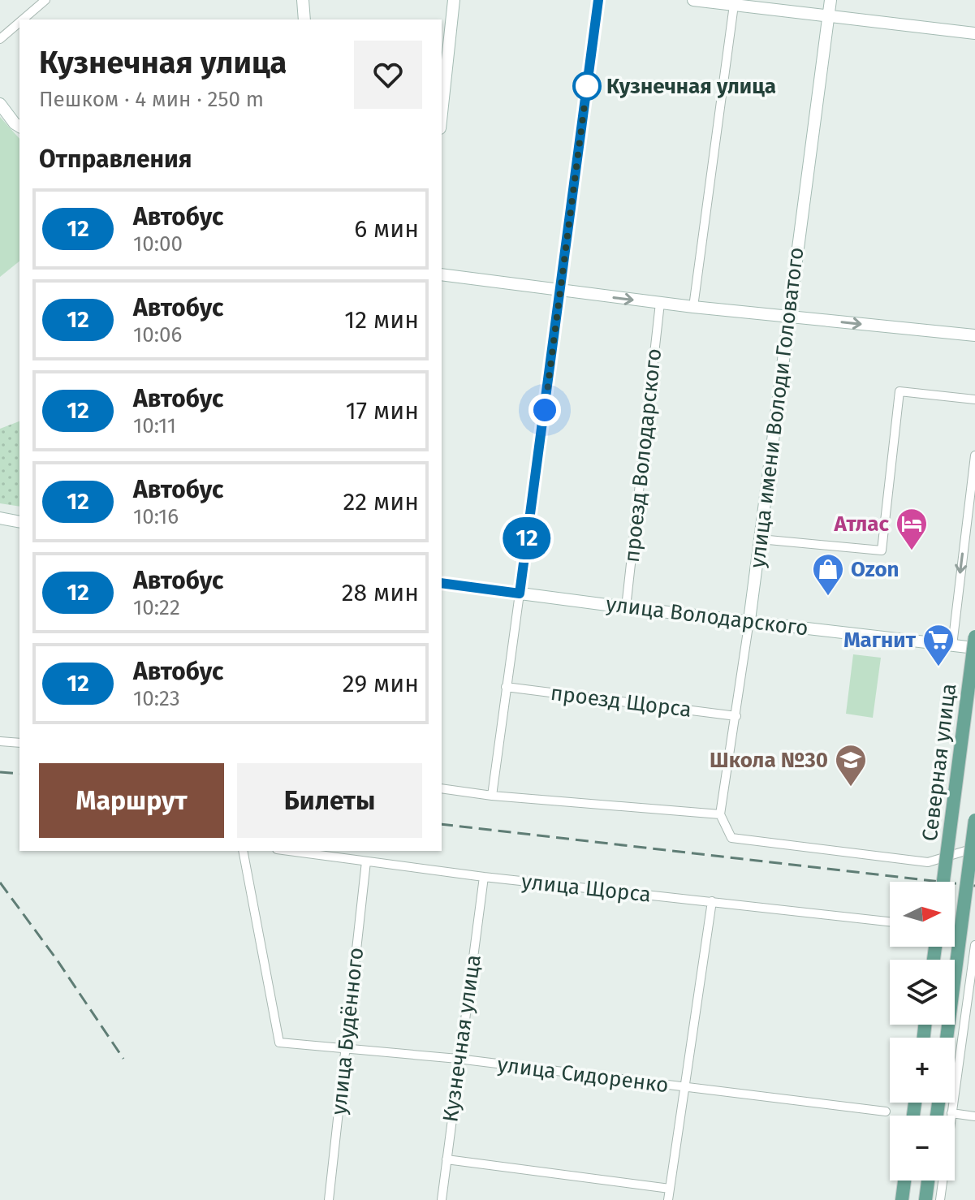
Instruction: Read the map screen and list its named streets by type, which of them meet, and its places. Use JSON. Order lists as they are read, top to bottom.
{
  "streets": {
    "main road": ["Северная улица"],
    "street": [
      "улица имени Володи Головатого",
      "проезд Володарского",
      "улица Володарского",
      "проезд Щорса",
      "улица Щорса",
      "улица Будённого",
      "Кузнечная улица",
      "улица Сидоренко"
    ]
  },
  "crossings": [
    ["улица имени Володи Головатого", "улица Володарского"],
    ["улица имени Володи Головатого", "проезд Щорса"],
    ["проезд Володарского", "улица Володарского"],
    ["улица Щорса", "улица Будённого"],
    ["улица Щорса", "Кузнечная улица"],
    ["улица Будённого", "улица Сидоренко"],
    ["Кузнечная улица", "улица Сидоренко"]
  ],
  "places": {
    "other": ["Кузнечная улица"],
    "hotel": ["Атлас"],
    "shop": ["Ozon"],
    "supermarket": ["Магнит"],
    "school or university": ["Школа №30"]
  },
  "lines": ["bus line 12"],
  "north": "right",
  "page": {
    "on_map": "12",
    "heading": [
      ["Кузнечная улица", "Пешком · 4 мин · 250 m"],
      "Отправления"
    ],
    "list": [
      {
        "mark": "12",
        "name": "Автобус",
        "note": "10:00",
        "value": "6 мин"
      },
      {
        "mark": "12",
        "name": "Автобус",
        "note": "10:06",
        "value": "12 мин"
      },
      {
        "mark": "12",
        "name": "Автобус",
        "note": "10:11",
        "value": "17 мин"
      },
      {
        "mark": "12",
        "name": "Автобус",
        "note": "10:16",
        "value": "22 мин"
      },
      {
        "mark": "12",
        "name": "Автобус",
        "note": "10:22",
        "value": "28 мин"
      },
      {
        "mark": "12",
        "name": "Автобус",
        "note": "10:23",
        "value": "29 мин"
      }
    ],
    "buttons": ["Маршрут", "Билеты"],
    "map_buttons": ["+", "−"]
  }
}
